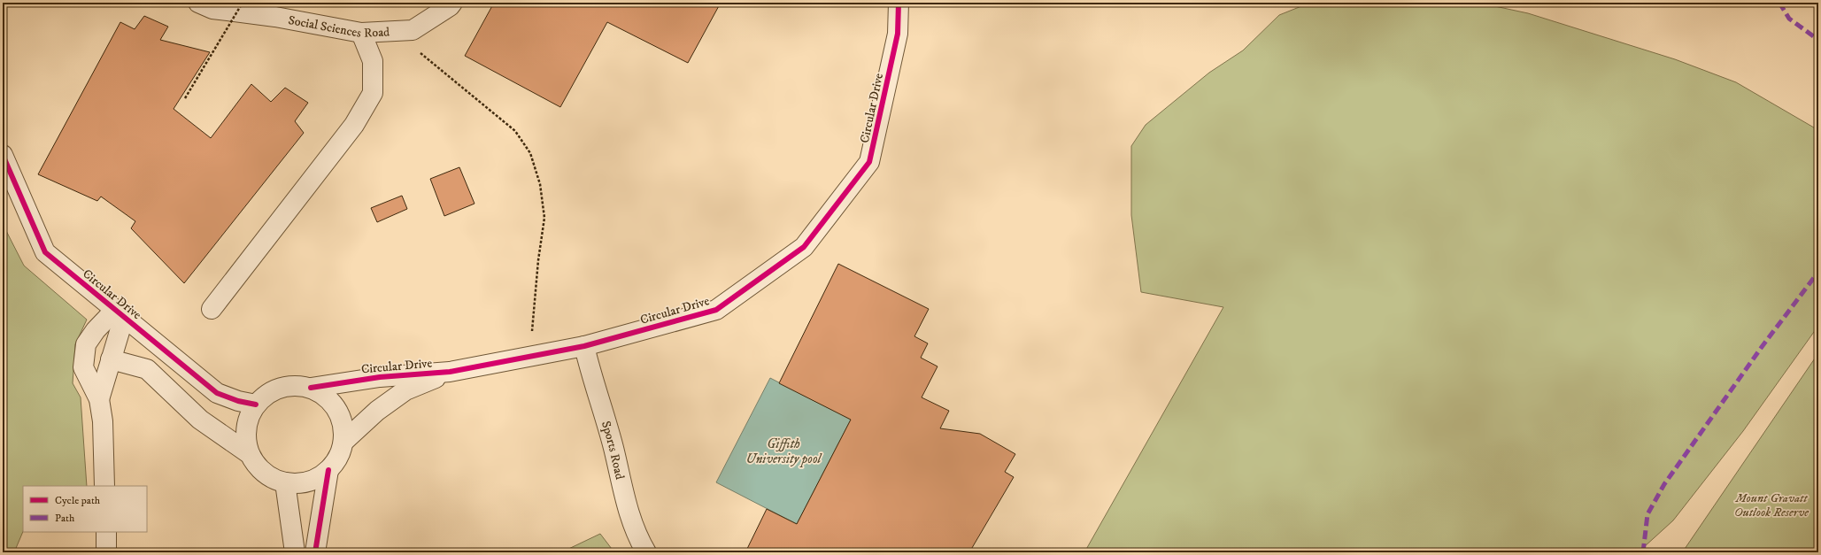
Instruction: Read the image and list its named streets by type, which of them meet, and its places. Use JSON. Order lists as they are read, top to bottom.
{
  "streets": {
    "street": ["Social Sciences Road", "Circular Drive", "Sports Road"]
  },
  "crossings": [
    ["Circular Drive", "Sports Road"]
  ],
  "water": ["Giffith University pool"],
  "parks": ["Mount Gravatt Outlook Reserve"],
  "legend": ["Cycle path", "Path"]
}
